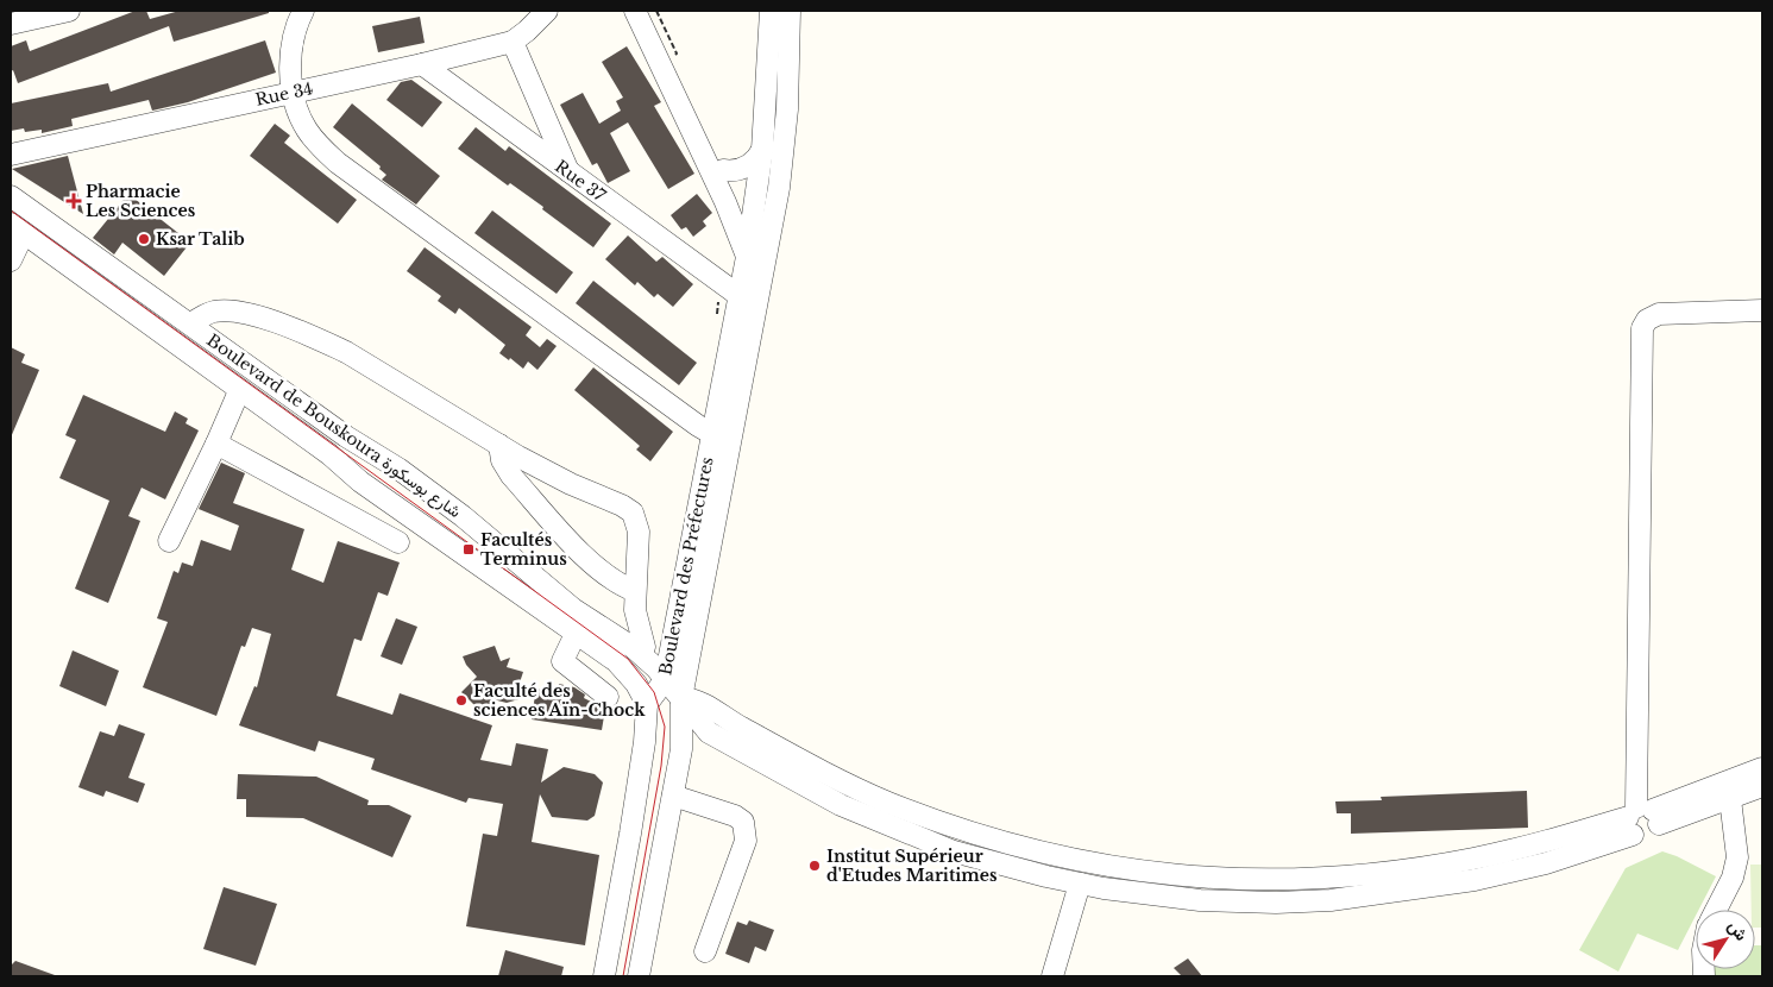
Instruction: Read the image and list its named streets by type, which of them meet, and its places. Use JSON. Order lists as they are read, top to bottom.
{
  "streets": {
    "street": [
      "Rue 34",
      "Rue 37",
      "Boulevard de Bouskoura شارع بوسكورة",
      "Boulevard des Préfectures"
    ]
  },
  "crossings": [
    ["Rue 34", "Rue 37"],
    ["Rue 37", "Boulevard des Préfectures"],
    ["Boulevard de Bouskoura شارع بوسكورة", "Boulevard des Préfectures"]
  ],
  "places": {
    "health": ["Pharmacie Les Sciences"],
    "other": ["Ksar Talib", "Faculté des sciences Aïn-Chock", "Institut Supérieur d'Etudes Maritimes"],
    "transit": ["Facultés Terminus"]
  },
  "north": "top right"
}
